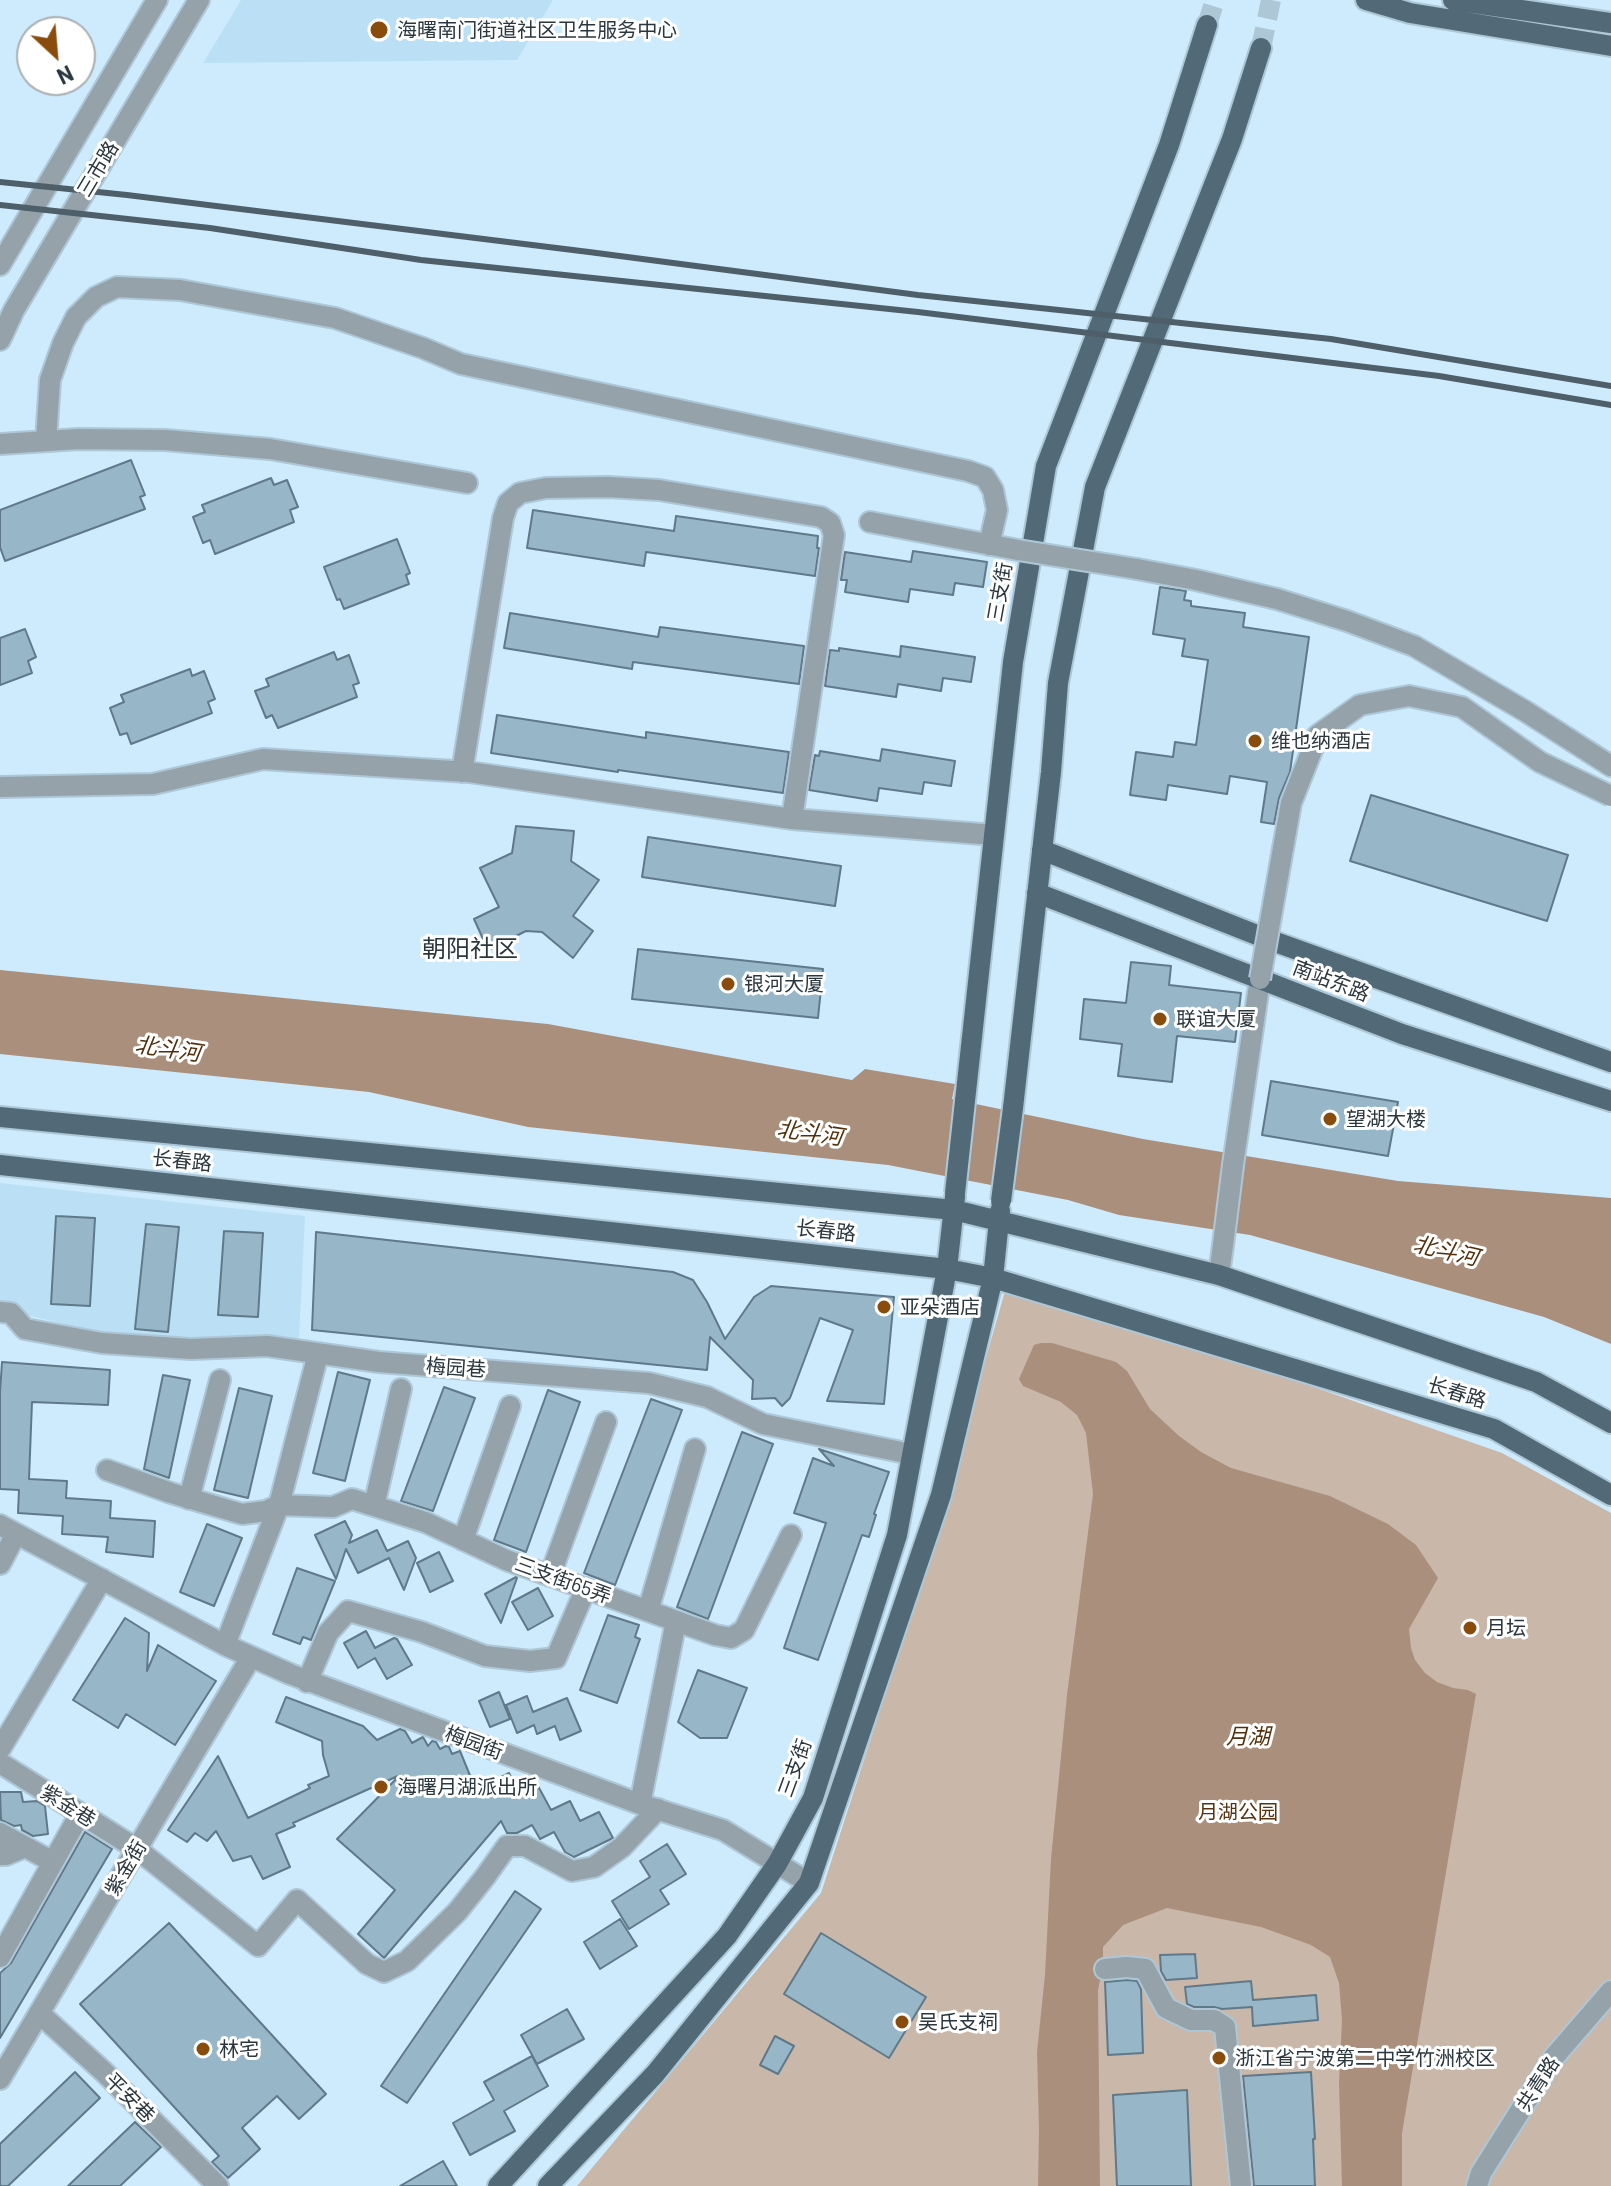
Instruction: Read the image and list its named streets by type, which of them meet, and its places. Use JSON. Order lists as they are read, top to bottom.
{
  "streets": {
    "main road": ["三支街", "南站东路", "长春路"],
    "street": [
      "三市路",
      "梅园巷",
      "三支街65弄",
      "梅园街",
      "紫金巷",
      "紫金街",
      "共青路",
      "平安巷"
    ]
  },
  "crossings": [
    ["三支街", "长春路"],
    ["三支街", "梅园巷"],
    ["三支街", "梅园街"],
    ["梅园街", "紫金巷"],
    ["梅园街", "紫金街"],
    ["紫金巷", "紫金街"],
    ["紫金街", "平安巷"]
  ],
  "districts": ["朝阳社区"],
  "water": ["北斗河", "月湖"],
  "parks": ["月湖公园"],
  "places": [
    "海曙南门街道社区卫生服务中心",
    "维也纳酒店",
    "银河大厦",
    "联谊大厦",
    "望湖大楼",
    "亚朵酒店",
    "月坛",
    "海曙月湖派出所",
    "吴氏支祠",
    "林宅",
    "浙江省宁波第二中学竹洲校区"
  ],
  "north": "bottom right"
}
